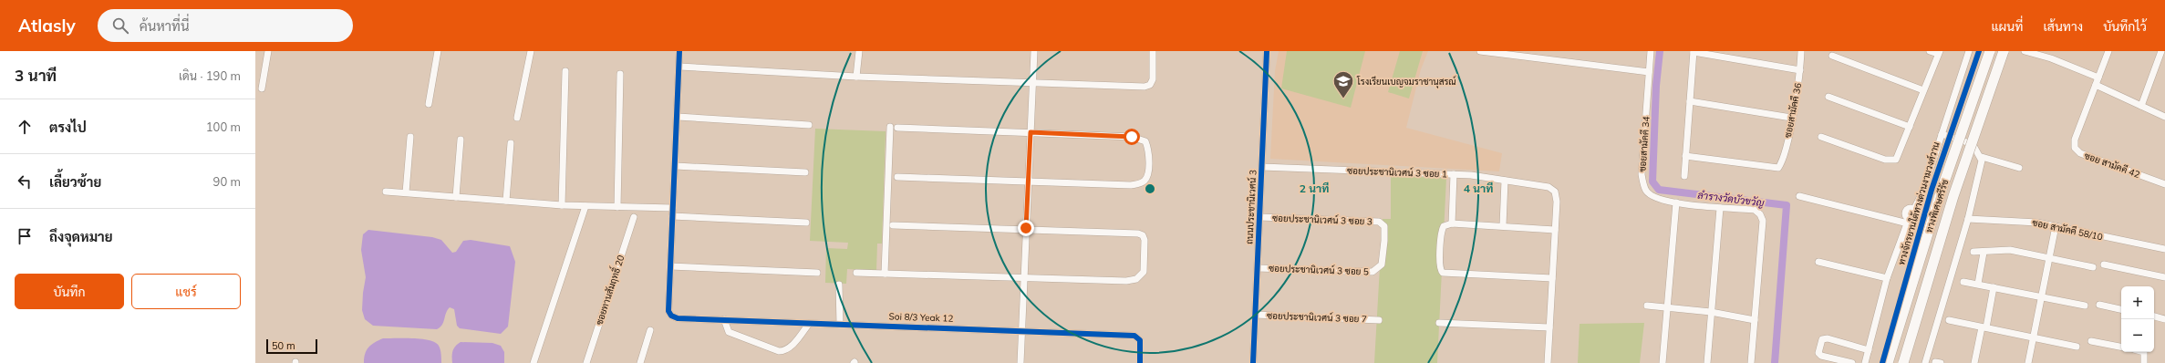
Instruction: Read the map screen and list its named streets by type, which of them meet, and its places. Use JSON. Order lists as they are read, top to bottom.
{
  "streets": {
    "highway": ["ทางพิเศษศรีรัช"],
    "street": [
      "ซอยสามัคคี 36",
      "ซอยสามัคคี 34",
      "ซอย สามัคคี 42",
      "ซอยประชานิเวศน์ 3 ซอย 1",
      "ถนนประชานิเวศน์ 3",
      "ซอยประชานิเวศน์ 3 ซอย 3",
      "ซอย สามัคคี 58/10",
      "ซอยประชานิเวศน์ 3 ซอย 5",
      "ซอยทานสัมฤทธิ์ 20",
      "Soi 8/3 Yeak 12",
      "ซอยประชานิเวศน์ 3 ซอย 7"
    ],
    "cycle path": ["ทางจักรยานใต้ทางด่วนงามวงศ์วาน"]
  },
  "crossings": [
    ["ซอยประชานิเวศน์ 3 ซอย 1", "ถนนประชานิเวศน์ 3"],
    ["ถนนประชานิเวศน์ 3", "ซอยประชานิเวศน์ 3 ซอย 3"],
    ["ถนนประชานิเวศน์ 3", "ซอยประชานิเวศน์ 3 ซอย 5"],
    ["ถนนประชานิเวศน์ 3", "ซอยประชานิเวศน์ 3 ซอย 7"],
    ["ซอยประชานิเวศน์ 3 ซอย 3", "ซอยประชานิเวศน์ 3 ซอย 5"]
  ],
  "water": ["ลำรางวัดบัวขวัญ"],
  "places": {
    "school or university": ["โรงเรียนเบญจมราชานุสรณ์"]
  },
  "scale_bar": "50 m",
  "page": {
    "header": "Atlasly",
    "search": "ค้นหาที่นี่",
    "nav": ["แผนที่", "เส้นทาง", "บันทึกไว้"],
    "heading": ["3 นาที", "เดิน · 190 m"],
    "list": [
      ["ตรงไป", "100 m"],
      ["เลี้ยวซ้าย", "90 m"],
      "ถึงจุดหมาย"
    ],
    "buttons": ["บันทึก", "แชร์"],
    "map_buttons": ["+", "−"],
    "scale": "50 m"
  },
  "rings": ["2 นาที", "4 นาที"]
}
